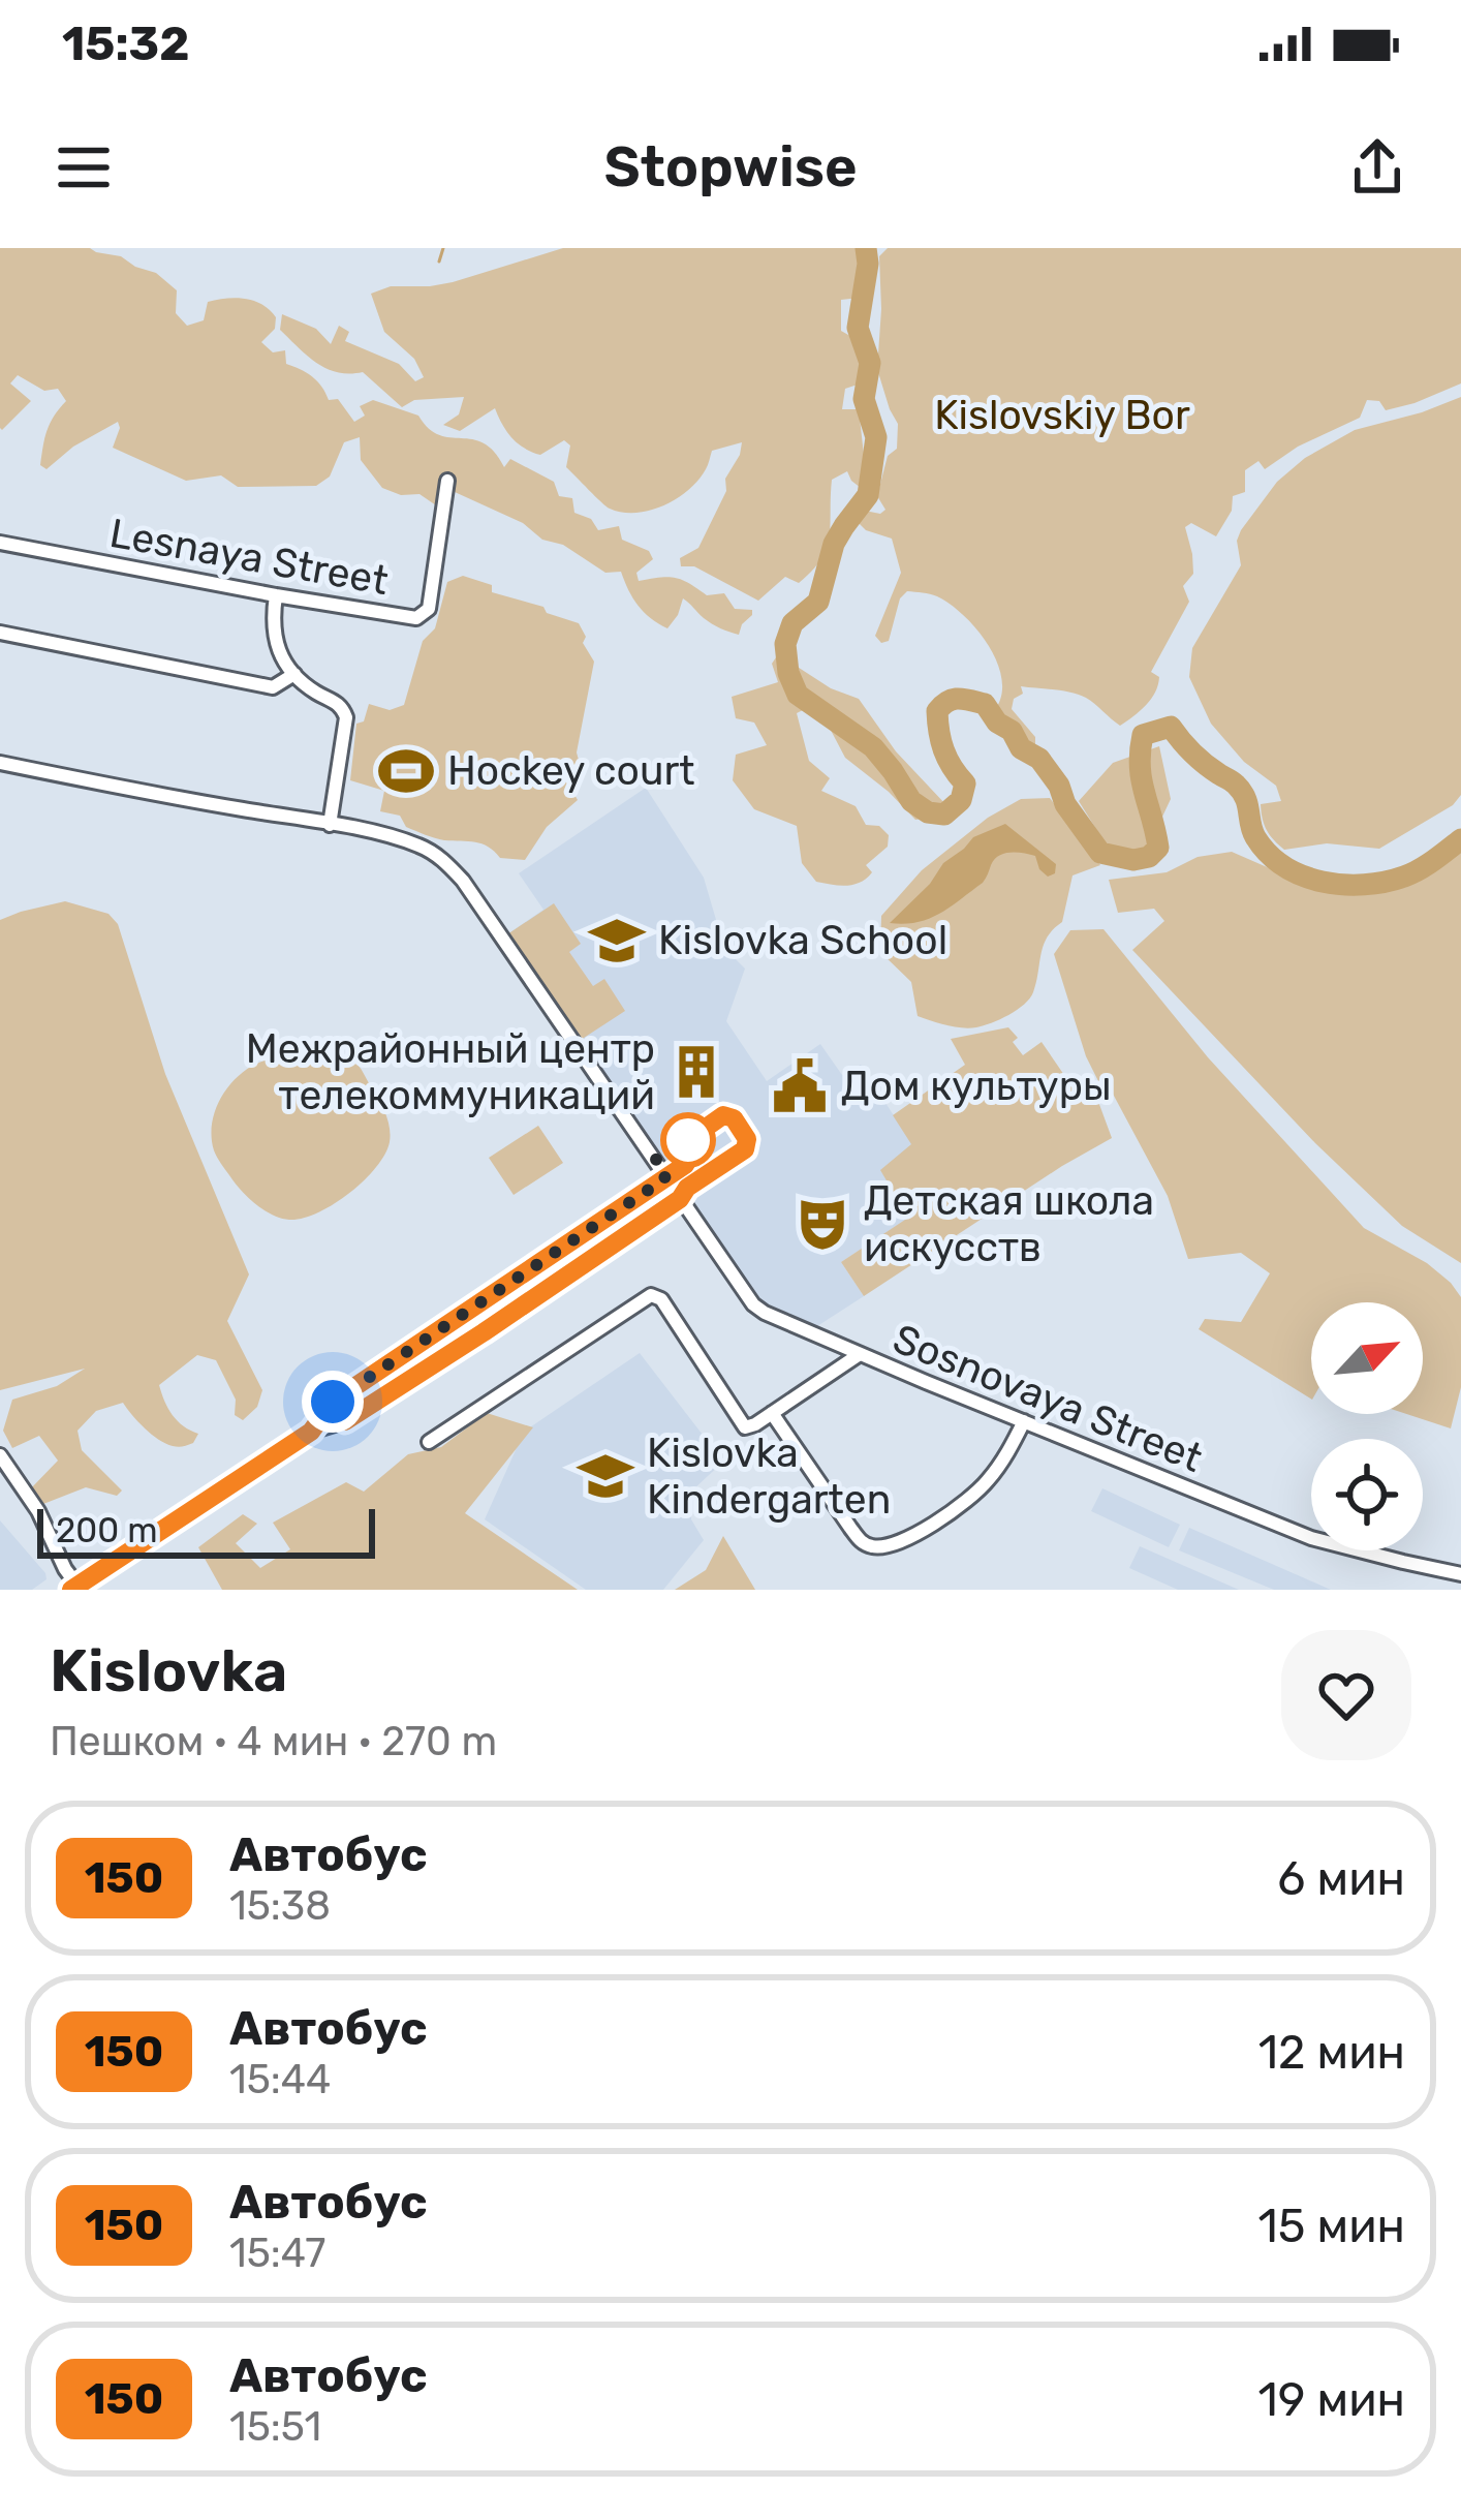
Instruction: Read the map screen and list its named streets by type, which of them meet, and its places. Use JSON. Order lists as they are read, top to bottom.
{
  "streets": {
    "street": ["Lesnaya Street", "Sosnovaya Street"]
  },
  "parks": ["Kislovskiy Bor"],
  "places": {
    "sports": ["Hockey court"],
    "school or university": ["Kislovka School", "Kislovka Kindergarten"],
    "building": ["Межрайонный центр телекоммуникаций"],
    "public building": ["Дом культуры"],
    "theatre": ["Детская школа искусств"]
  },
  "lines": ["bus line 150"],
  "scale_bar": "200 m",
  "north": "top right",
  "page": {
    "status": "15:32",
    "header": "Stopwise",
    "scale": "200 m",
    "heading": ["Kislovka", "Пешком · 4 мин · 270 m"],
    "list": [
      {
        "mark": "150",
        "name": "Автобус",
        "note": "15:38",
        "value": "6 мин"
      },
      {
        "mark": "150",
        "name": "Автобус",
        "note": "15:44",
        "value": "12 мин"
      },
      {
        "mark": "150",
        "name": "Автобус",
        "note": "15:47",
        "value": "15 мин"
      },
      {
        "mark": "150",
        "name": "Автобус",
        "note": "15:51",
        "value": "19 мин"
      }
    ]
  }
}
